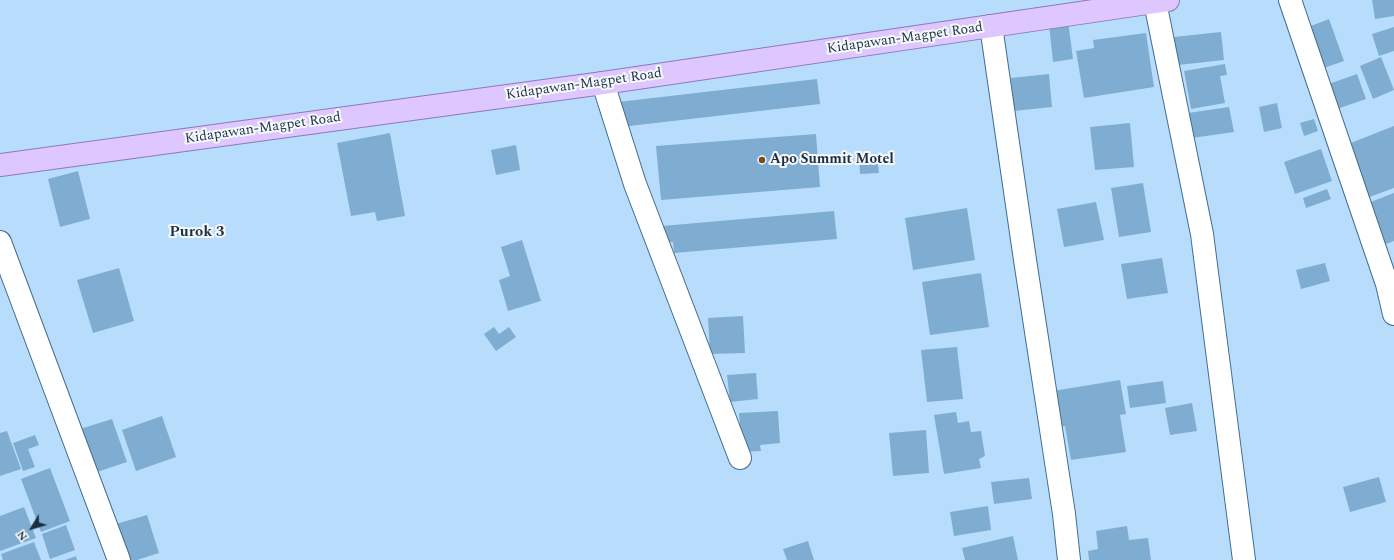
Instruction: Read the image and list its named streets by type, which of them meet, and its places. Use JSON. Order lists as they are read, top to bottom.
{
  "streets": {
    "main road": ["Kidapawan-Magpet Road"]
  },
  "districts": ["Purok 3"],
  "places": ["Apo Summit Motel"],
  "north": "bottom left"
}
